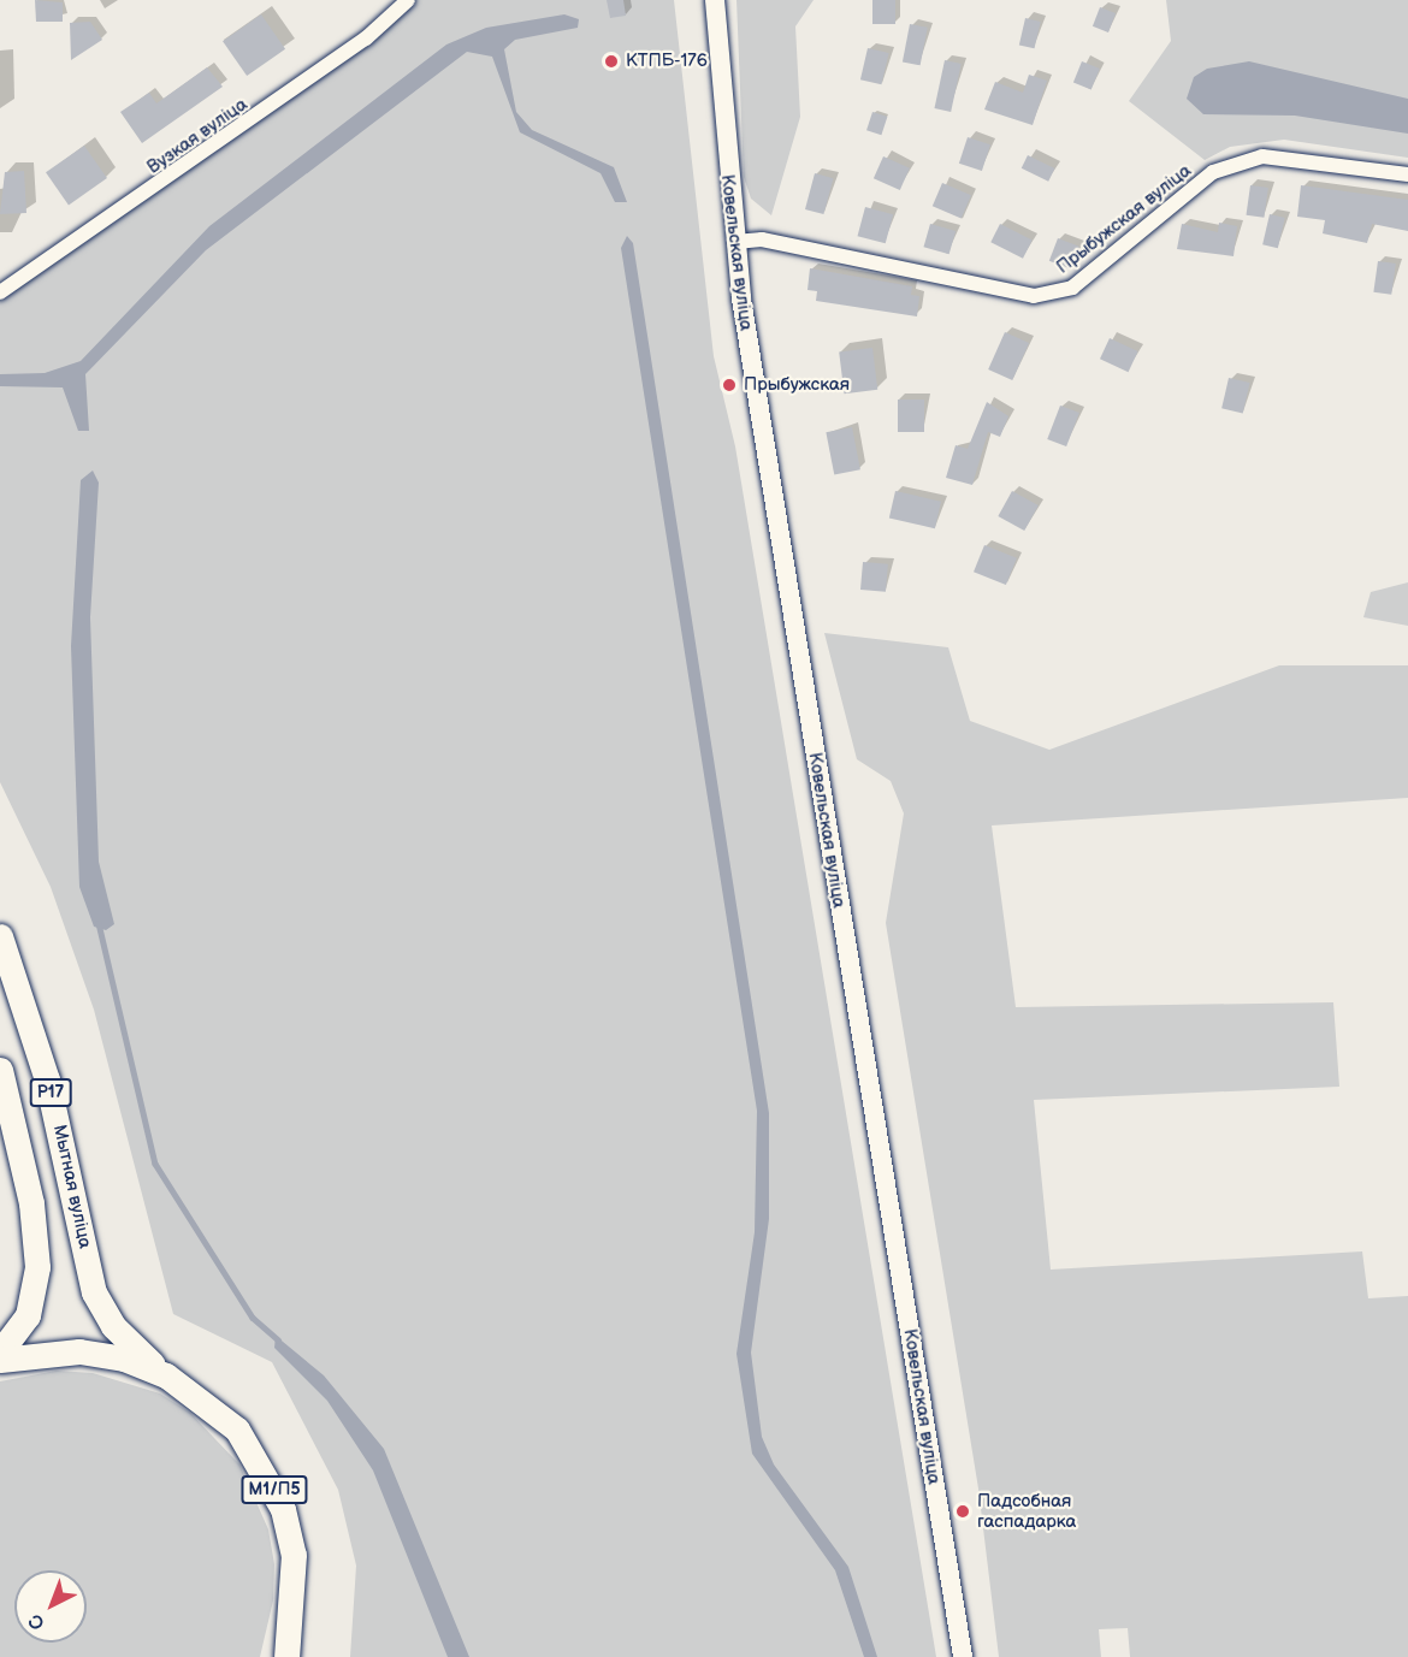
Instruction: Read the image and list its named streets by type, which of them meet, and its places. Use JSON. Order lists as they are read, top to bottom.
{
  "streets": {
    "highway": ["Р17", "Мытная вуліца", "М1/П5"],
    "main road": ["Ковельская вуліца"],
    "street": ["Вузкая вуліца", "Прыбужская вуліца"]
  },
  "crossings": [
    ["Прыбужская вуліца", "Ковельская вуліца"],
    ["Мытная вуліца", "М1/П5"]
  ],
  "places": ["КТПБ-176", "Прыбужская", "Падсобная гаспадарка"],
  "north": "bottom left"
}
